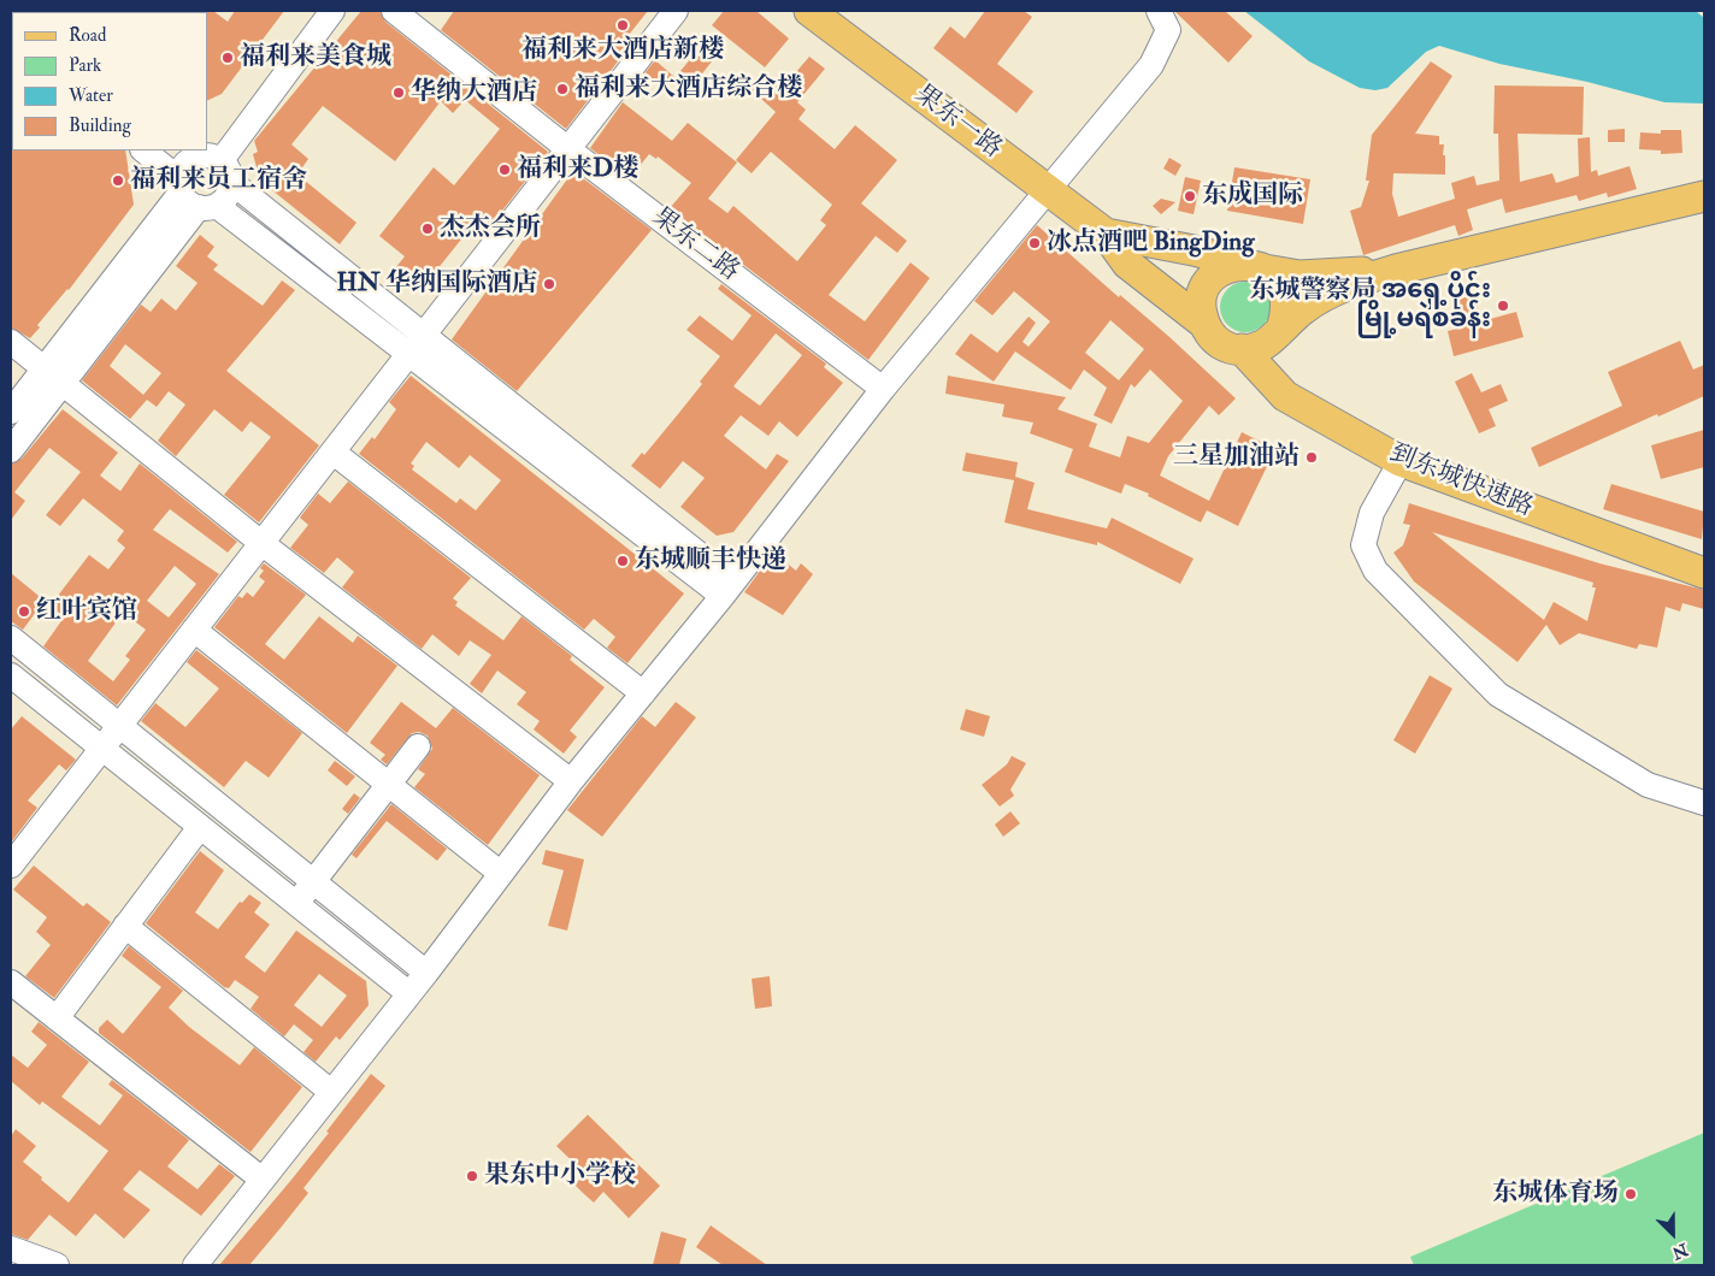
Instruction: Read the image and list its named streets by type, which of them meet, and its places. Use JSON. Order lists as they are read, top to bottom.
{
  "streets": {
    "main road": ["果东一路", "到东城快速路"],
    "street": ["果东二路"]
  },
  "places": [
    "福利来大酒店新楼",
    "福利来美食城",
    "福利来大酒店综合楼",
    "华纳大酒店",
    "福利来D楼",
    "福利来员工宿舍",
    "东成国际",
    "杰杰会所",
    "冰点酒吧 BingDing",
    "HN 华纳国际酒店",
    "东城警察局 အရှေ့ပိုင်း မြို့မရဲစခန်း",
    "三星加油站",
    "东城顺丰快递",
    "红叶宾馆",
    "果东中小学校",
    "东城体育场"
  ],
  "legend": [
    "Road",
    "Park",
    "Water",
    "Building"
  ],
  "north": "bottom right"
}
